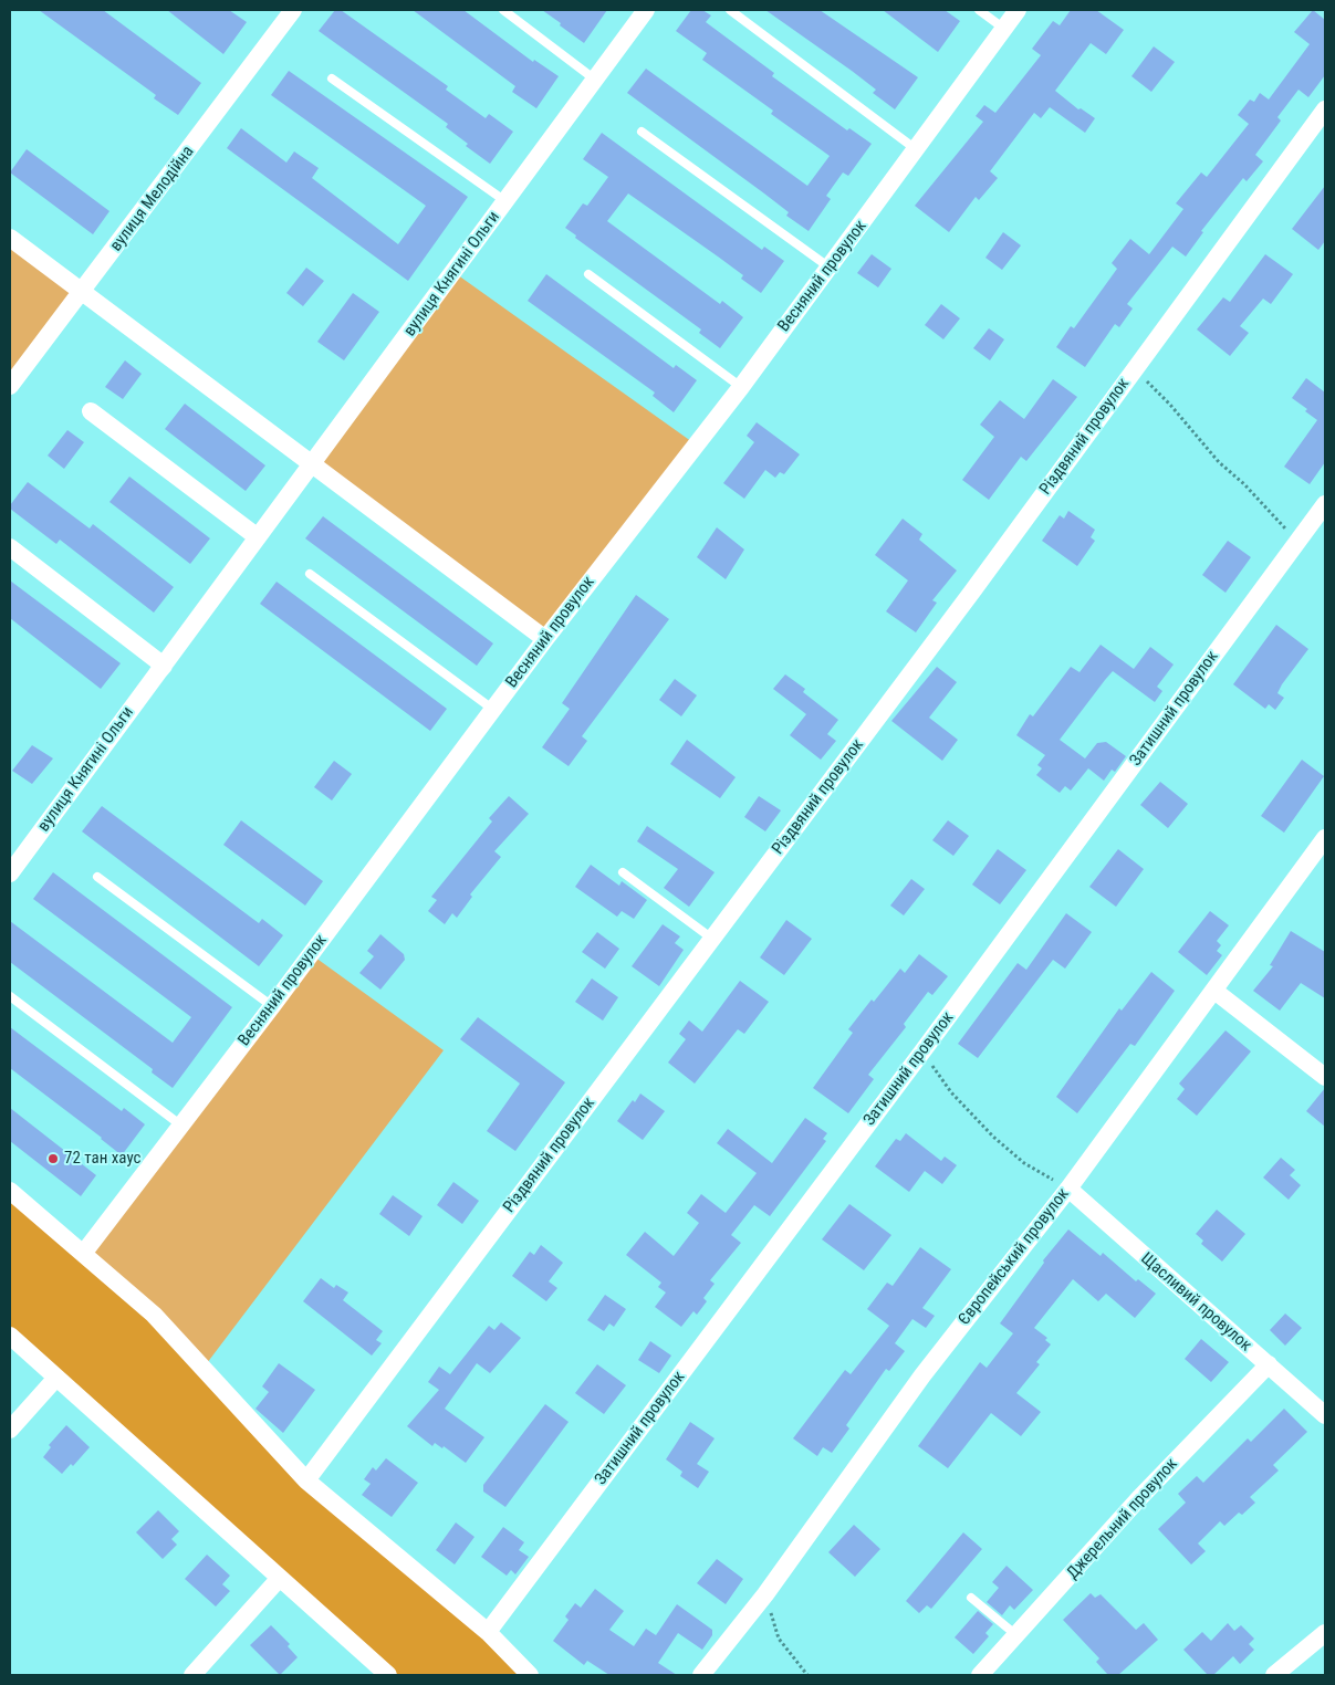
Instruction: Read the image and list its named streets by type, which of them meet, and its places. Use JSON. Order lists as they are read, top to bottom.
{
  "streets": {
    "street": [
      "вулиця Мелодійна",
      "вулиця Княгині Ольги",
      "Весняний провулок",
      "Різдвяний провулок",
      "Затишний провулок",
      "Європейський провулок",
      "Щасливий провулок",
      "Джерельний провулок"
    ]
  },
  "crossings": [
    ["Європейський провулок", "Щасливий провулок"],
    ["Щасливий провулок", "Джерельний провулок"]
  ],
  "places": ["72 тан хаус"]
}
